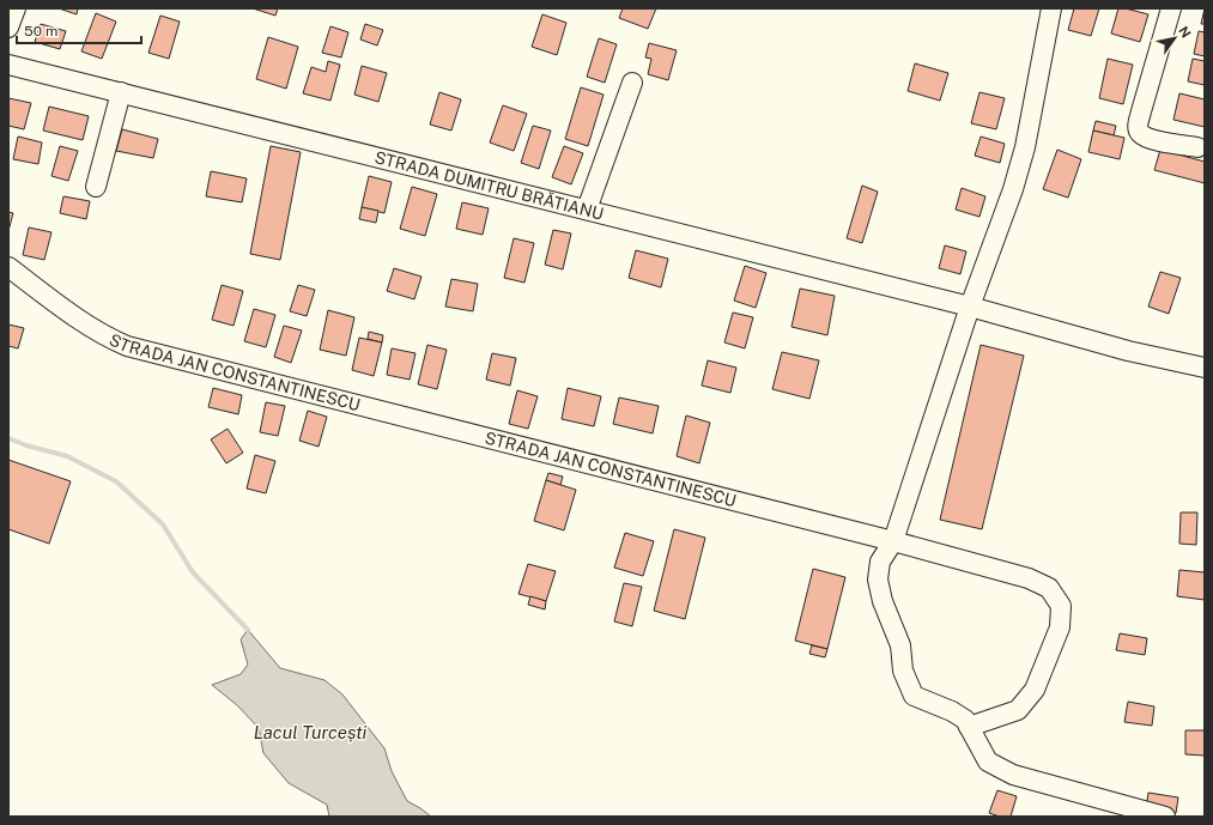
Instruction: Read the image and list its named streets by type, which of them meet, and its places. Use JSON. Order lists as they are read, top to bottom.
{
  "streets": {
    "street": ["STRADA DUMITRU BRĂTIANU", "STRADA JAN CONSTANTINESCU"]
  },
  "water": ["Lacul Turcești"],
  "scale_bar": "50 m",
  "north": "top right"
}
